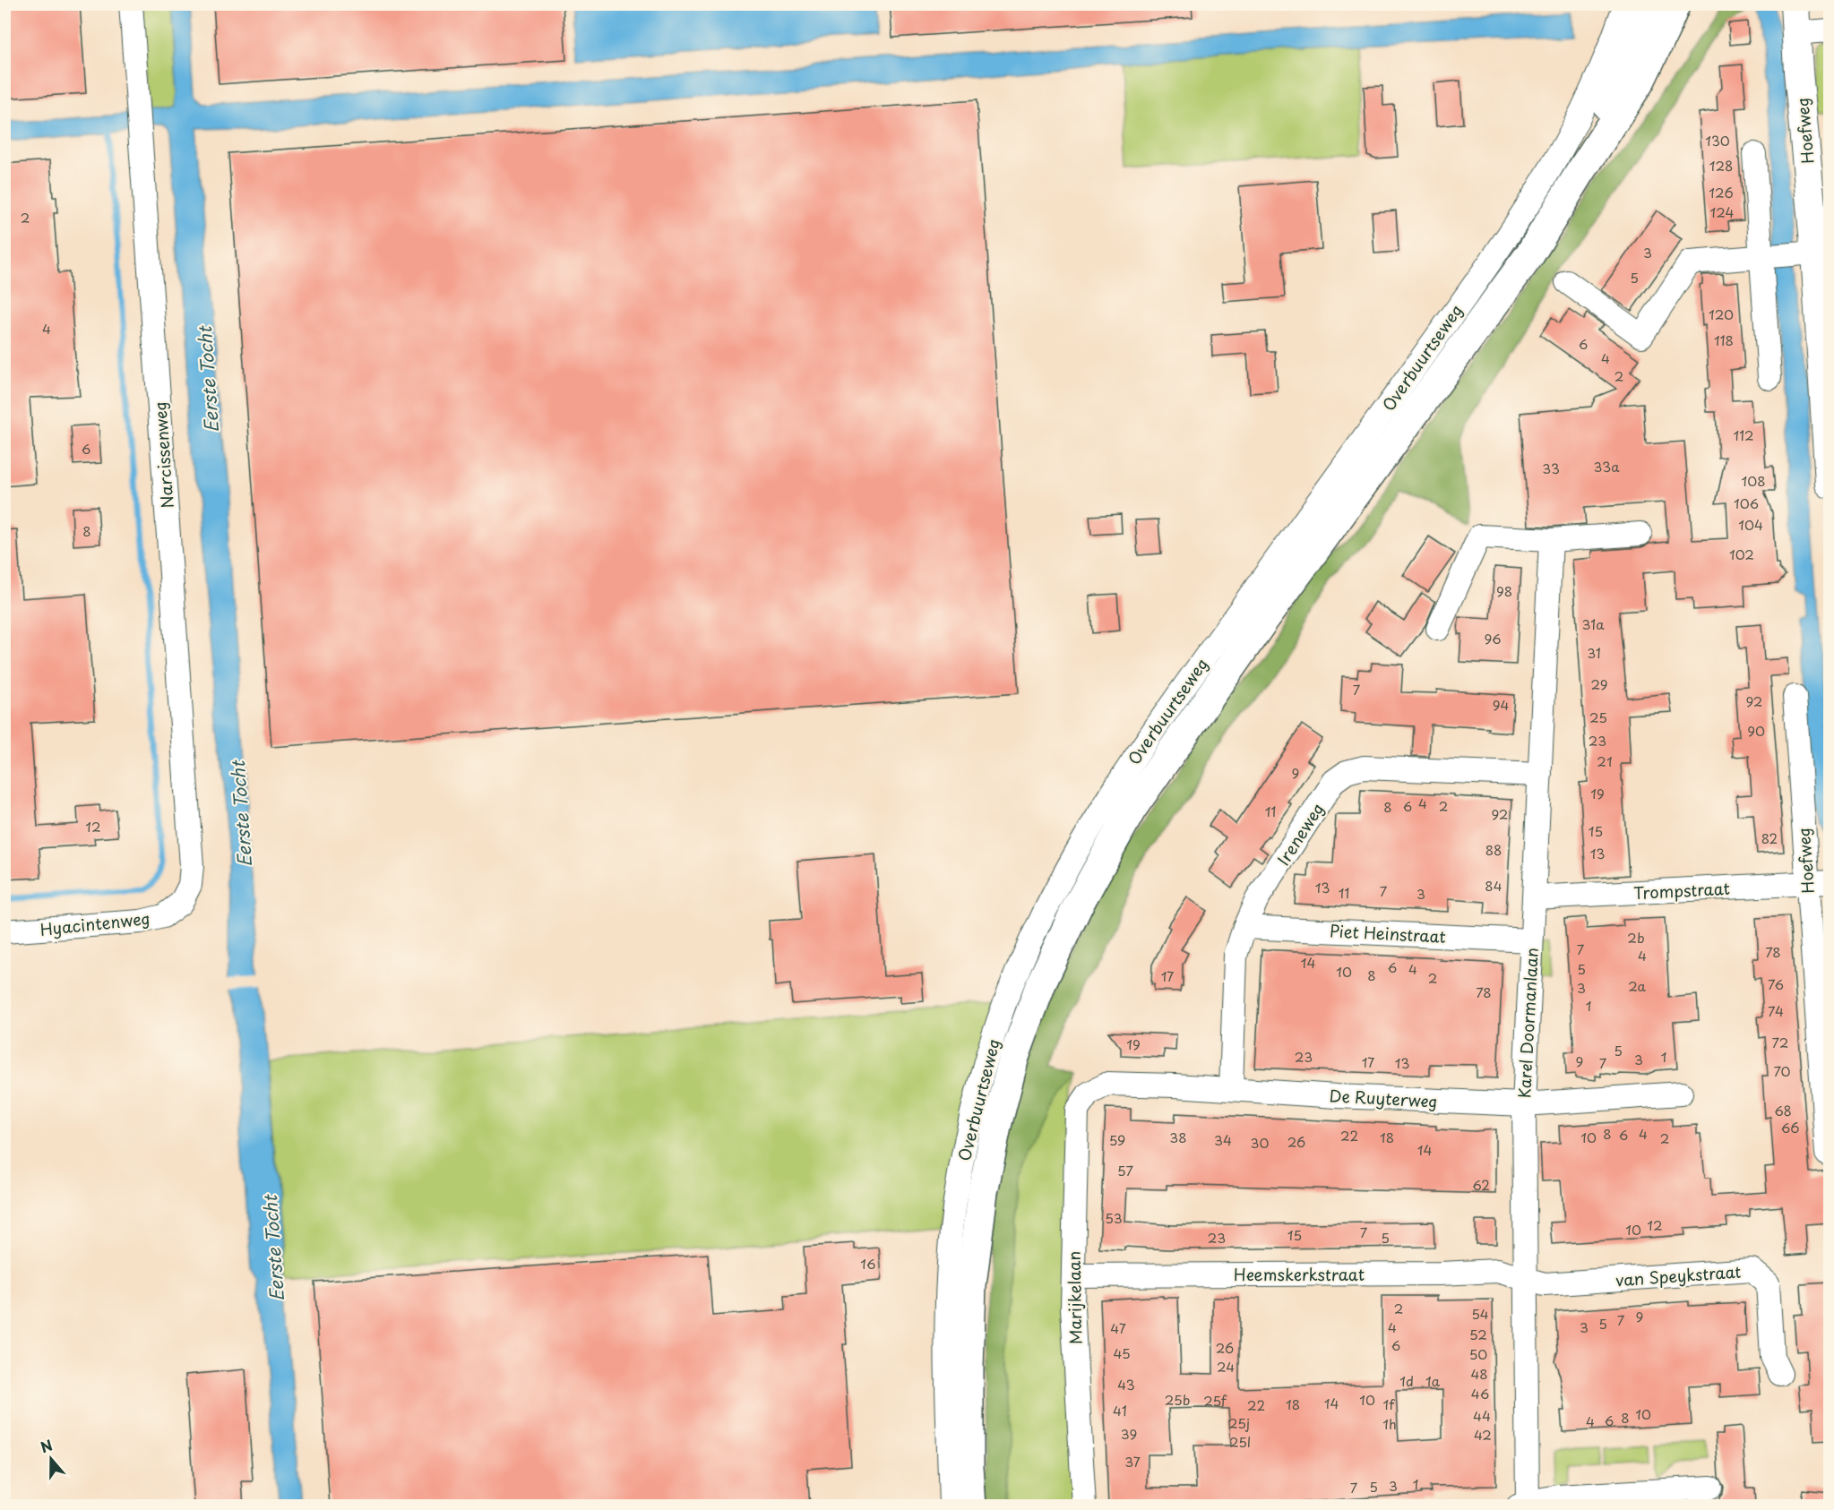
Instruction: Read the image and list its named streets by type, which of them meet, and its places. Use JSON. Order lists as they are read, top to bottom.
{
  "streets": {
    "main road": ["Overbuurtseweg"],
    "street": [
      "Hoefweg",
      "Narcissenweg",
      "Ireneweg",
      "Trompstraat",
      "Hyacintenweg",
      "Piet Heinstraat",
      "Karel Doormanlaan",
      "De Ruyterweg",
      "Heemskerkstraat",
      "van Speykstraat",
      "Marijkelaan"
    ]
  },
  "crossings": [
    ["Hoefweg", "Trompstraat"],
    ["Narcissenweg", "Hyacintenweg"],
    ["Ireneweg", "Piet Heinstraat"],
    ["Ireneweg", "Karel Doormanlaan"],
    ["Ireneweg", "De Ruyterweg"],
    ["Trompstraat", "Karel Doormanlaan"],
    ["Piet Heinstraat", "Karel Doormanlaan"],
    ["Karel Doormanlaan", "De Ruyterweg"],
    ["Karel Doormanlaan", "Heemskerkstraat"],
    ["Karel Doormanlaan", "van Speykstraat"],
    ["De Ruyterweg", "Marijkelaan"],
    ["Heemskerkstraat", "van Speykstraat"],
    ["Heemskerkstraat", "Marijkelaan"]
  ],
  "water": ["Eerste Tocht"],
  "house_numbers": [
    "130",
    "128",
    "126",
    "124",
    "2",
    "3",
    "5",
    "120",
    "4",
    "118",
    "6",
    "4",
    "2",
    "112",
    "6",
    "33a",
    "33",
    "108",
    "106",
    "104",
    "8",
    "102",
    "98",
    "31a",
    "96",
    "31",
    "29",
    "7",
    "92",
    "94",
    "25",
    "90",
    "23",
    "21",
    "9",
    "19",
    "4",
    "6",
    "2",
    "8",
    "11",
    "92",
    "12",
    "15",
    "82",
    "88",
    "13",
    "84",
    "13",
    "7",
    "11",
    "3",
    "2b",
    "7",
    "78",
    "4",
    "14",
    "6",
    "4",
    "5",
    "10",
    "8",
    "17",
    "2",
    "76",
    "2a",
    "3",
    "78",
    "1",
    "74",
    "72",
    "19",
    "5",
    "23",
    "1",
    "3",
    "9",
    "17",
    "13",
    "7",
    "70",
    "68",
    "66",
    "8",
    "4",
    "6",
    "22",
    "38",
    "18",
    "10",
    "2",
    "59",
    "34",
    "26",
    "30",
    "14",
    "57",
    "62",
    "53",
    "12",
    "10",
    "7",
    "15",
    "23",
    "5",
    "16",
    "2",
    "54",
    "9",
    "7",
    "5",
    "4",
    "3",
    "47",
    "52",
    "6",
    "26",
    "45",
    "50",
    "24",
    "48",
    "1d",
    "1a",
    "43",
    "46",
    "25b",
    "10",
    "25f",
    "14",
    "18",
    "1f",
    "22",
    "41",
    "10",
    "44",
    "8",
    "6",
    "4",
    "25j",
    "1h",
    "39",
    "42",
    "25l",
    "37",
    "1",
    "3",
    "5",
    "7"
  ],
  "north": "top"
}
